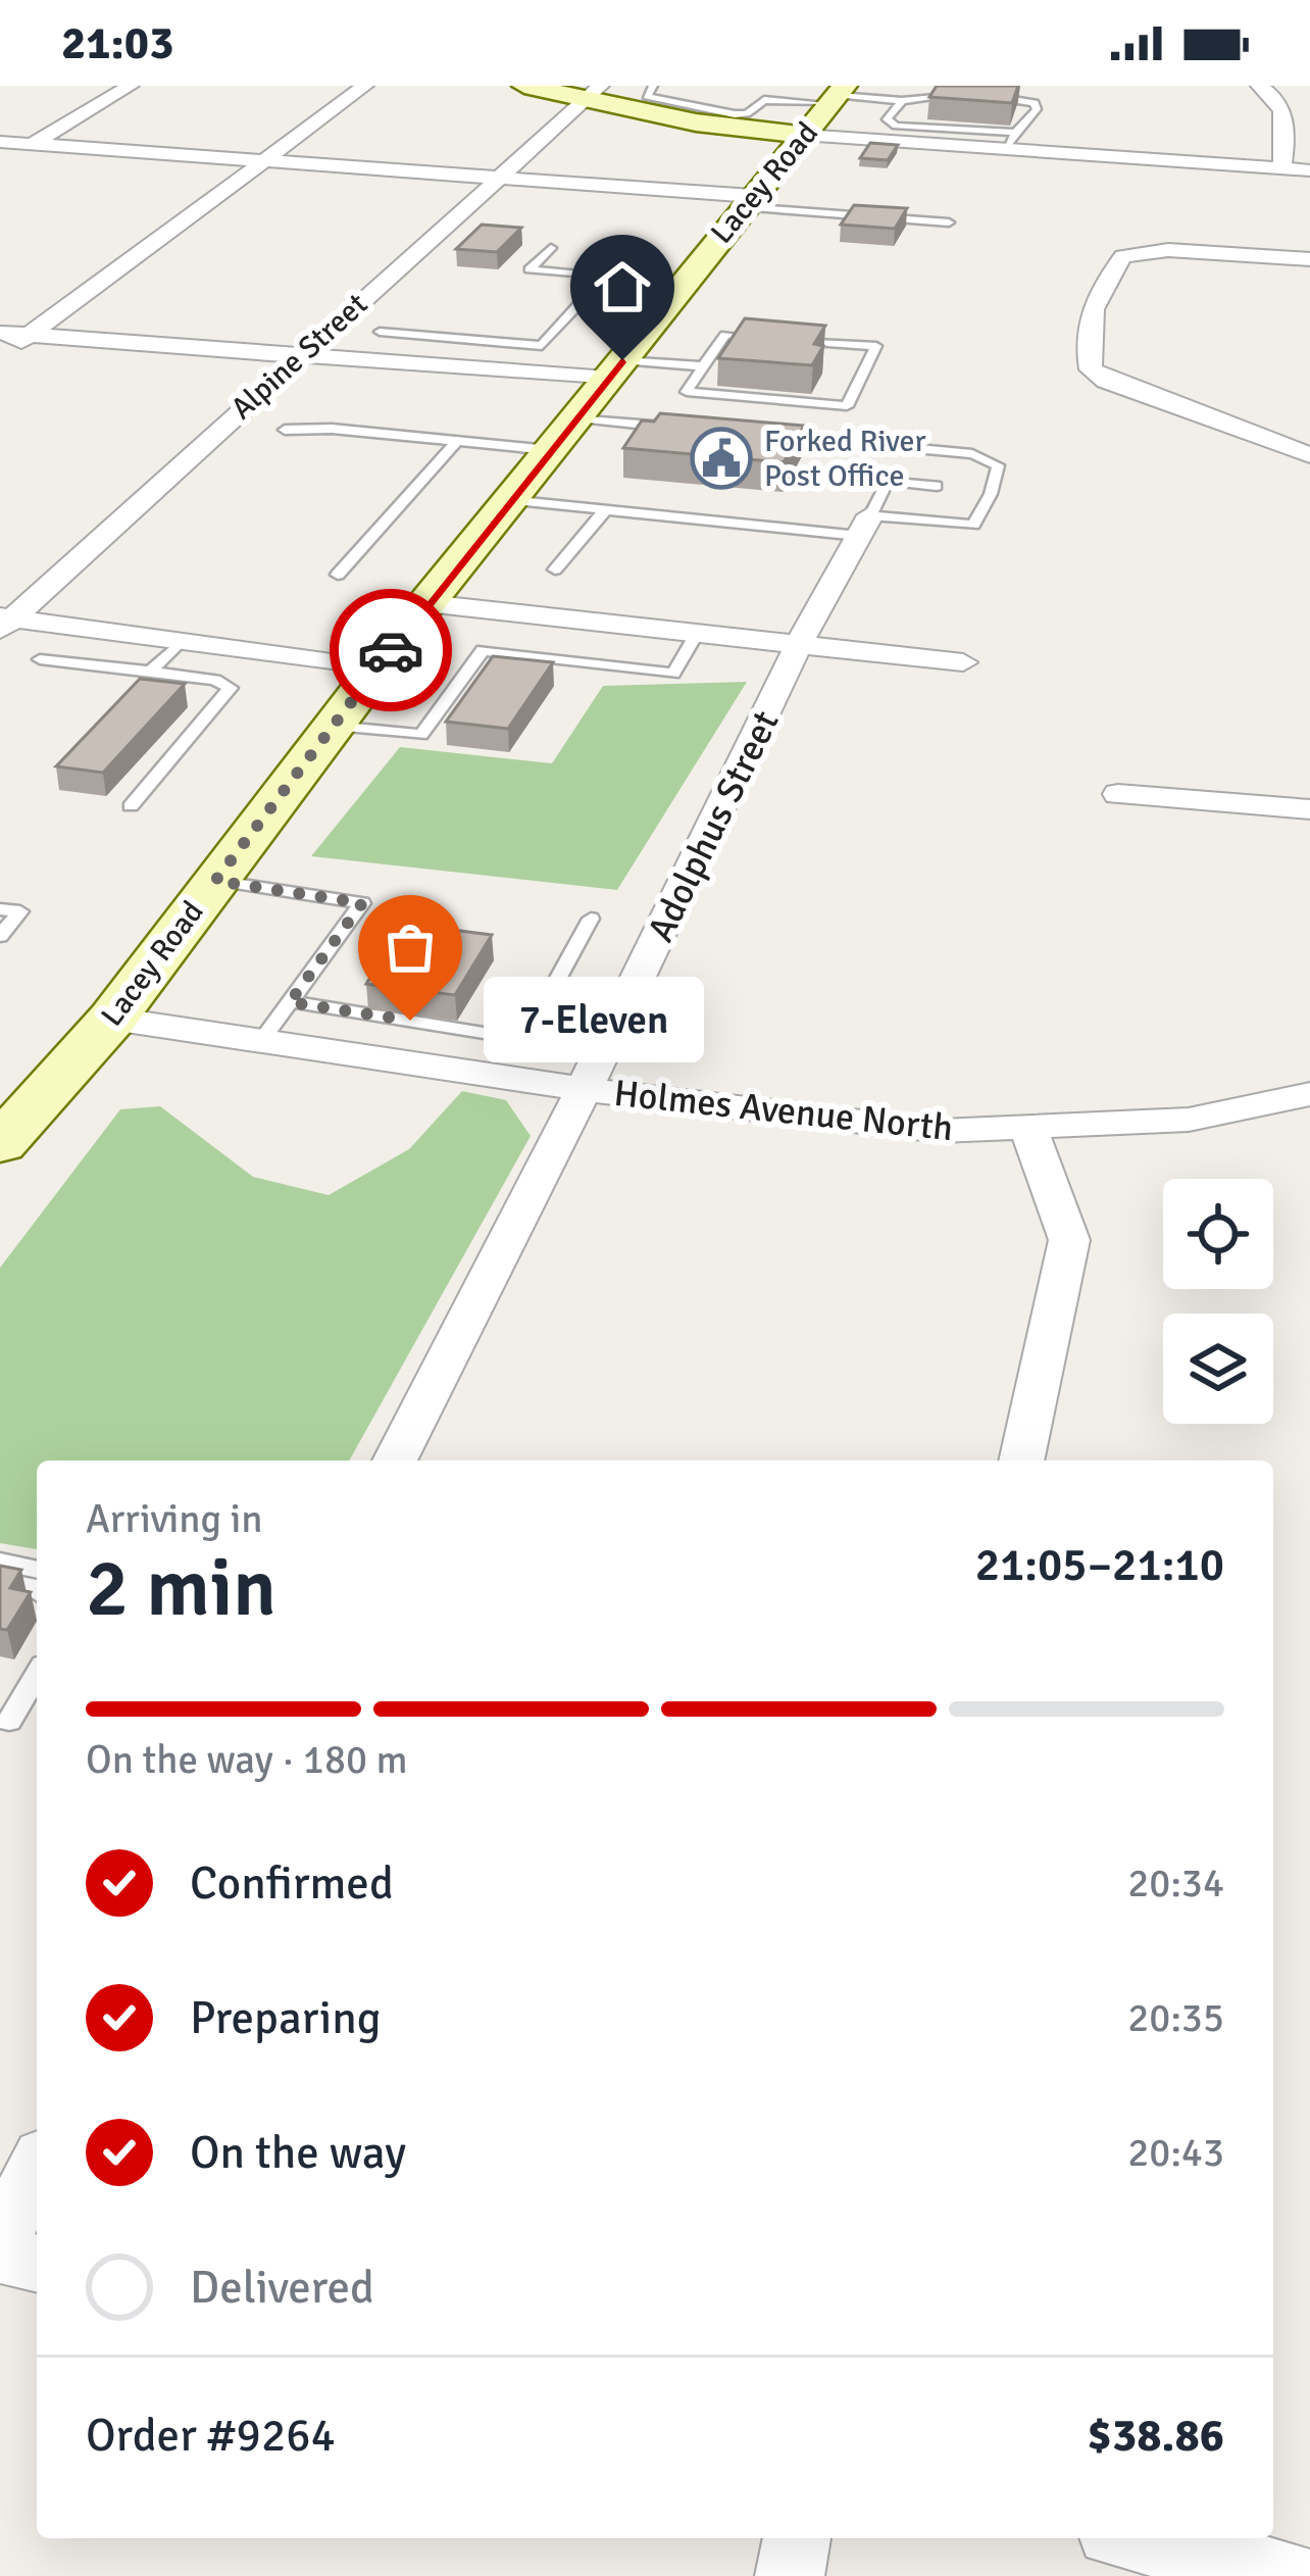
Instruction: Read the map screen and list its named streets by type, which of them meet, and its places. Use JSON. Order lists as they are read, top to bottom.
{
  "streets": {
    "main road": ["Lacey Road"],
    "street": ["Alpine Street", "Adolphus Street", "Holmes Avenue North"]
  },
  "crossings": [
    ["Lacey Road", "Holmes Avenue North"],
    ["Adolphus Street", "Holmes Avenue North"]
  ],
  "places": {
    "public building": ["Forked River Post Office"],
    "other": ["7-Eleven"]
  },
  "page": {
    "status": "21:03",
    "bubble": "7-Eleven",
    "heading": ["2 min", "Arriving in", "21:05–21:10"],
    "panel": ["Order #9264", "$38.86"],
    "bar": "On the way · 180 m",
    "list": [
      ["Confirmed", "20:34"],
      ["Preparing", "20:35"],
      ["On the way", "20:43"],
      "Delivered"
    ]
  }
}
